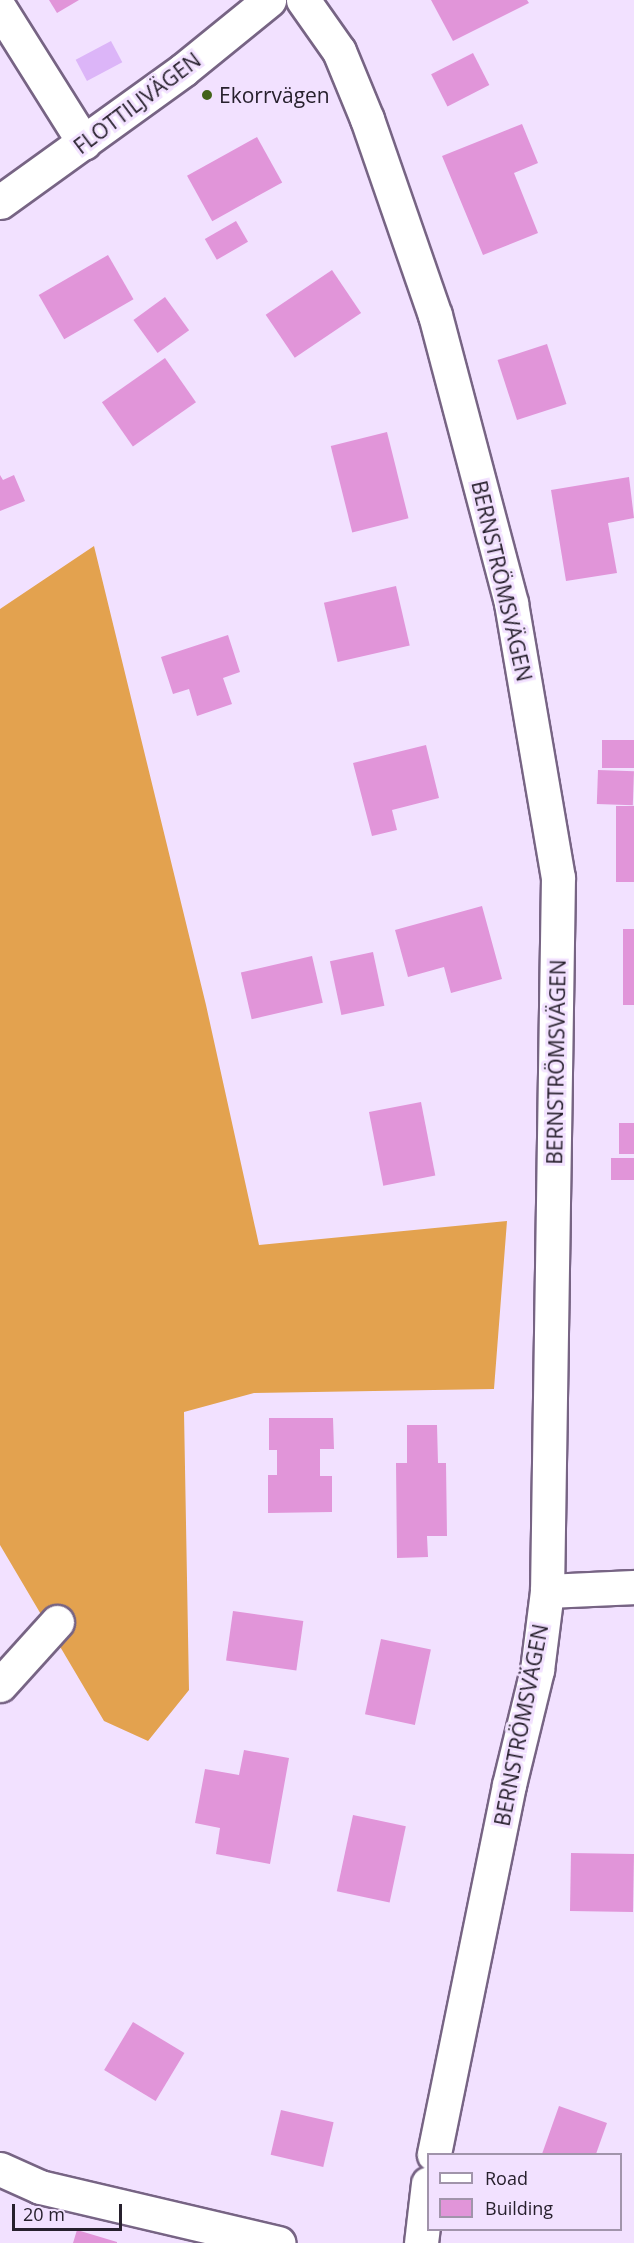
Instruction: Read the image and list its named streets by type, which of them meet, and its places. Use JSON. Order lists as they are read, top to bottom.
{
  "streets": {
    "street": ["FLOTTILJVÄGEN", "BERNSTRÖMSVÄGEN"]
  },
  "places": ["Ekorrvägen"],
  "legend": ["Road", "Building"],
  "scale_bar": "20 m"
}
